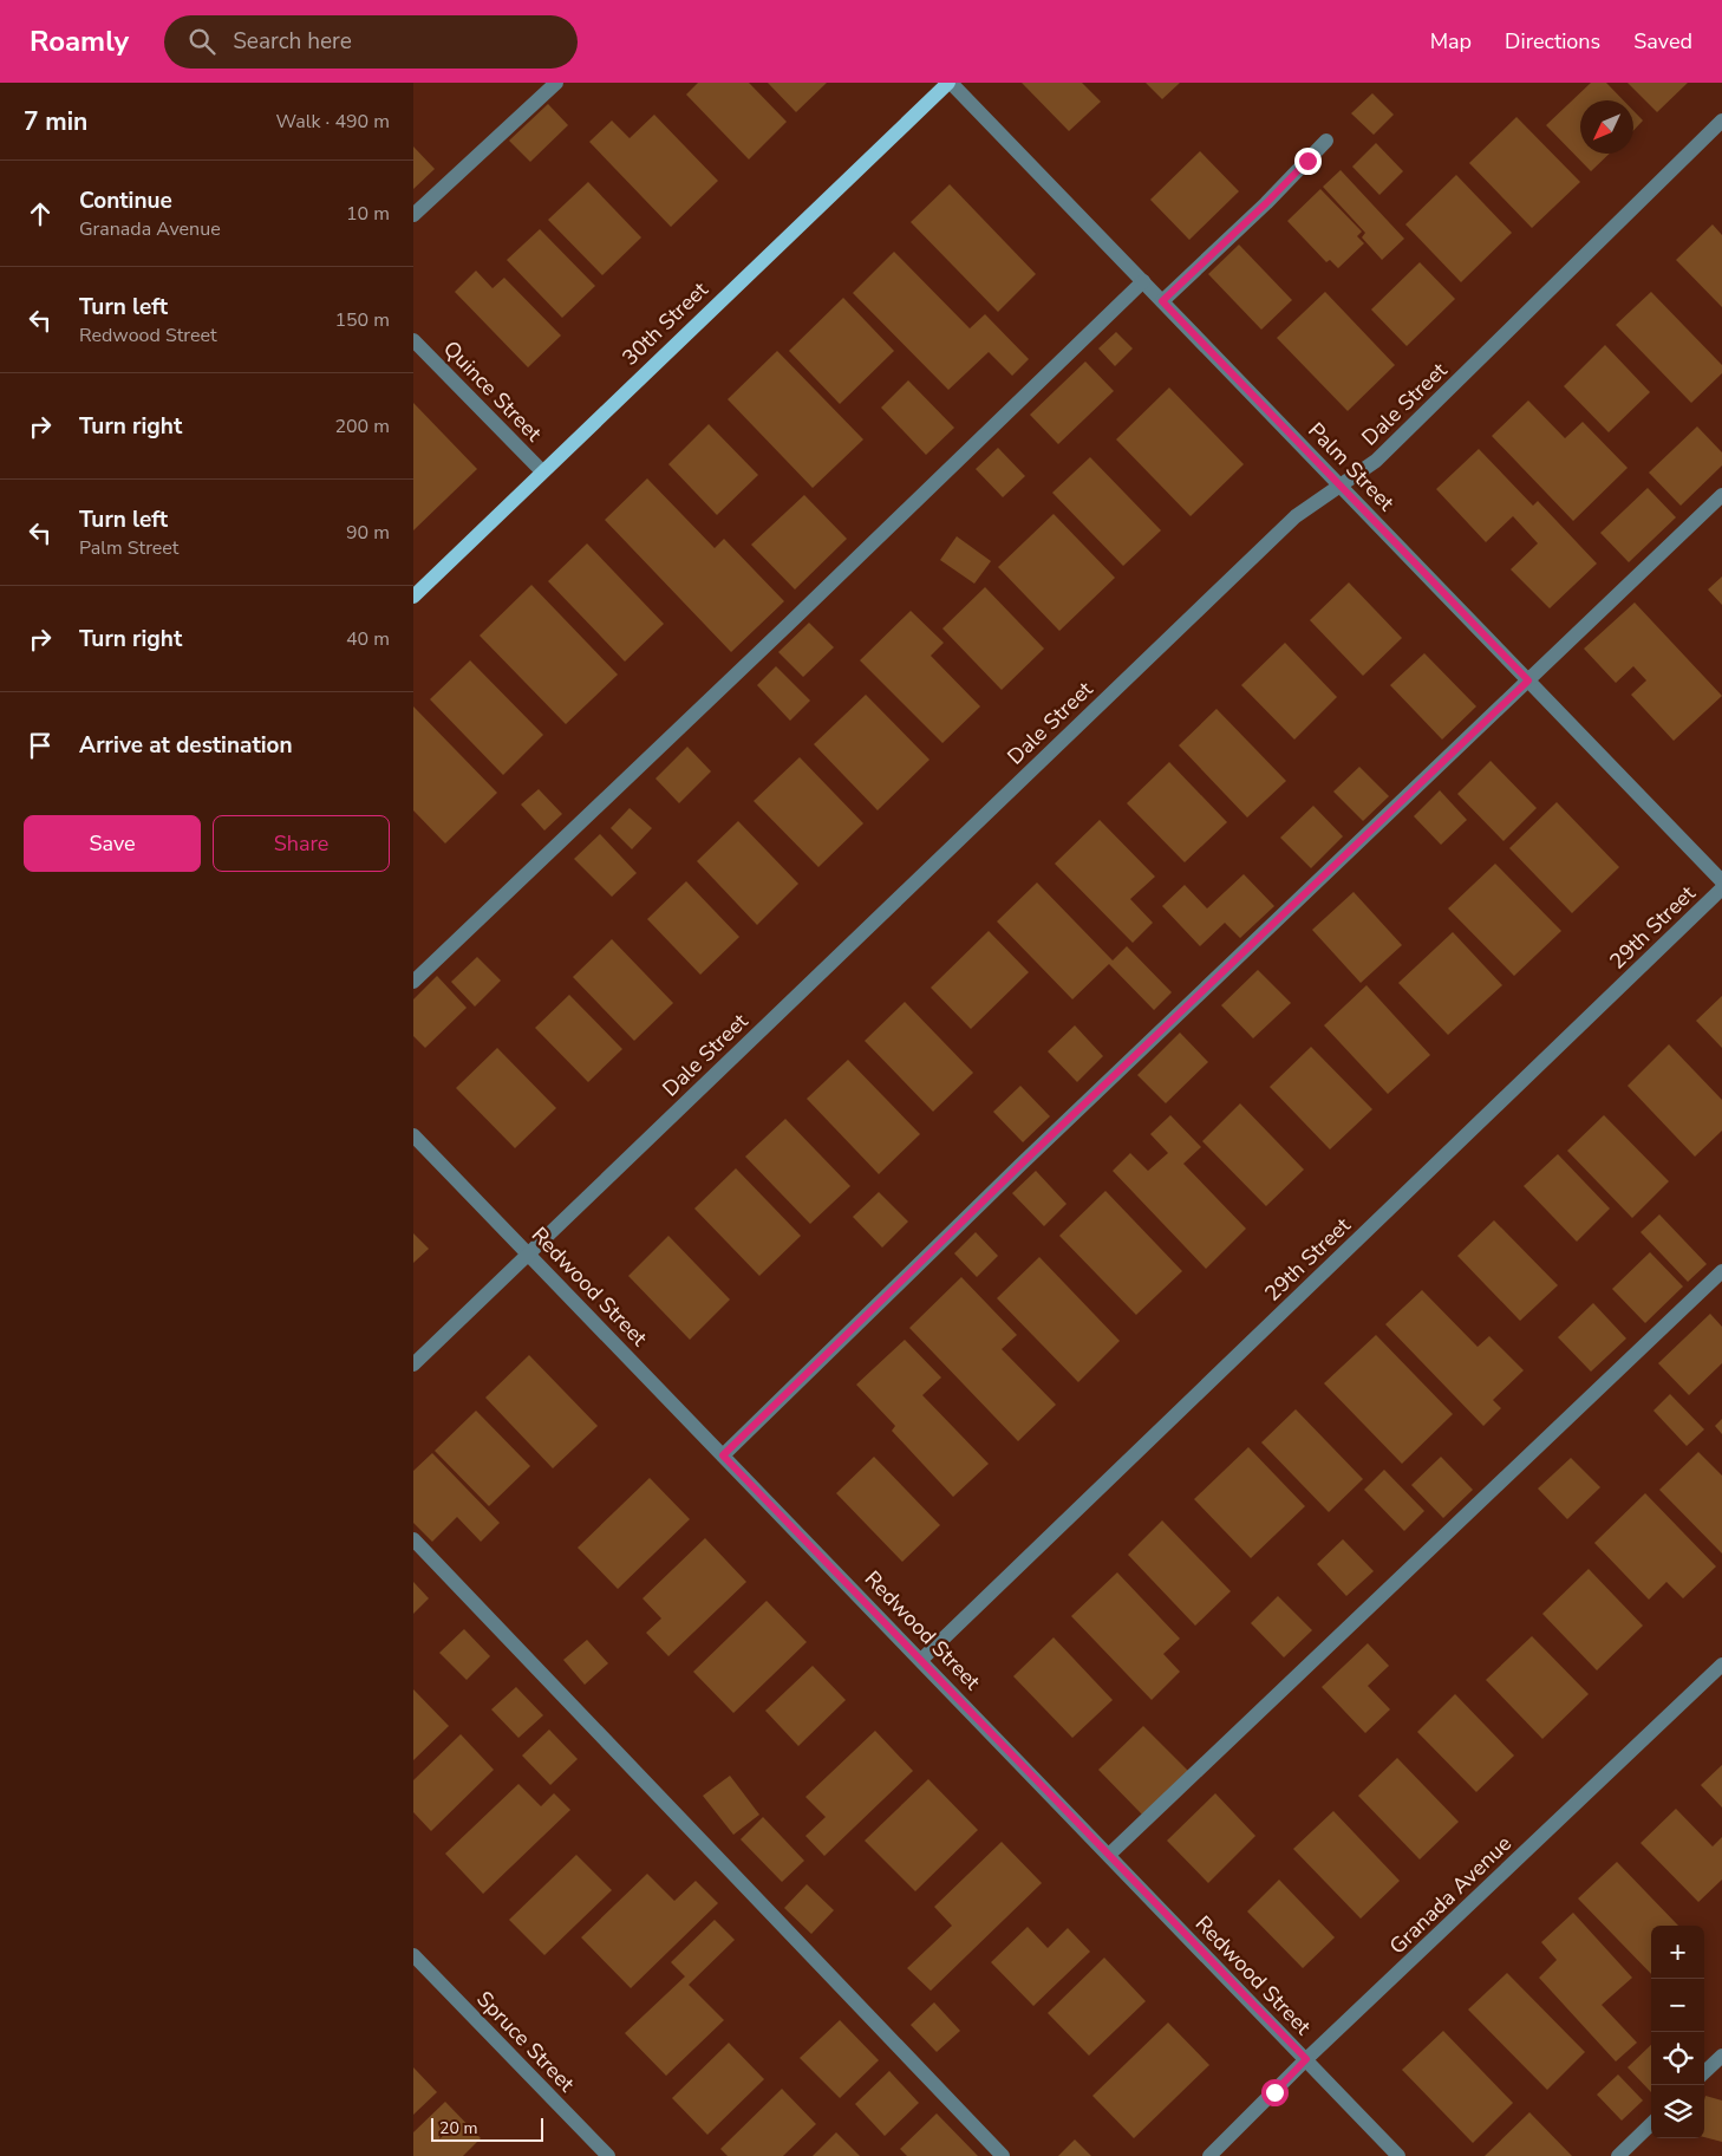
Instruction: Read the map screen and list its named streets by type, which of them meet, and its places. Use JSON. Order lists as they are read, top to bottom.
{
  "streets": {
    "main road": ["30th Street"],
    "street": [
      "Quince Street",
      "Dale Street",
      "Palm Street",
      "29th Street",
      "Redwood Street",
      "Granada Avenue",
      "Spruce Street"
    ]
  },
  "crossings": [
    ["30th Street", "Quince Street"],
    ["30th Street", "Palm Street"],
    ["Dale Street", "Palm Street"],
    ["Dale Street", "Redwood Street"],
    ["29th Street", "Redwood Street"],
    ["Redwood Street", "Granada Avenue"]
  ],
  "scale_bar": "20 m",
  "north": "bottom left",
  "page": {
    "header": "Roamly",
    "search": "Search here",
    "nav": ["Map", "Directions", "Saved"],
    "heading": ["7 min", "Walk · 490 m"],
    "list": [
      ["Continue", "Granada Avenue", "10 m"],
      ["Turn left", "Redwood Street", "150 m"],
      ["Turn right", "200 m"],
      ["Turn left", "Palm Street", "90 m"],
      ["Turn right", "40 m"],
      "Arrive at destination"
    ],
    "buttons": ["Save", "Share"],
    "map_buttons": ["+", "−"],
    "scale": "20 m"
  }
}
